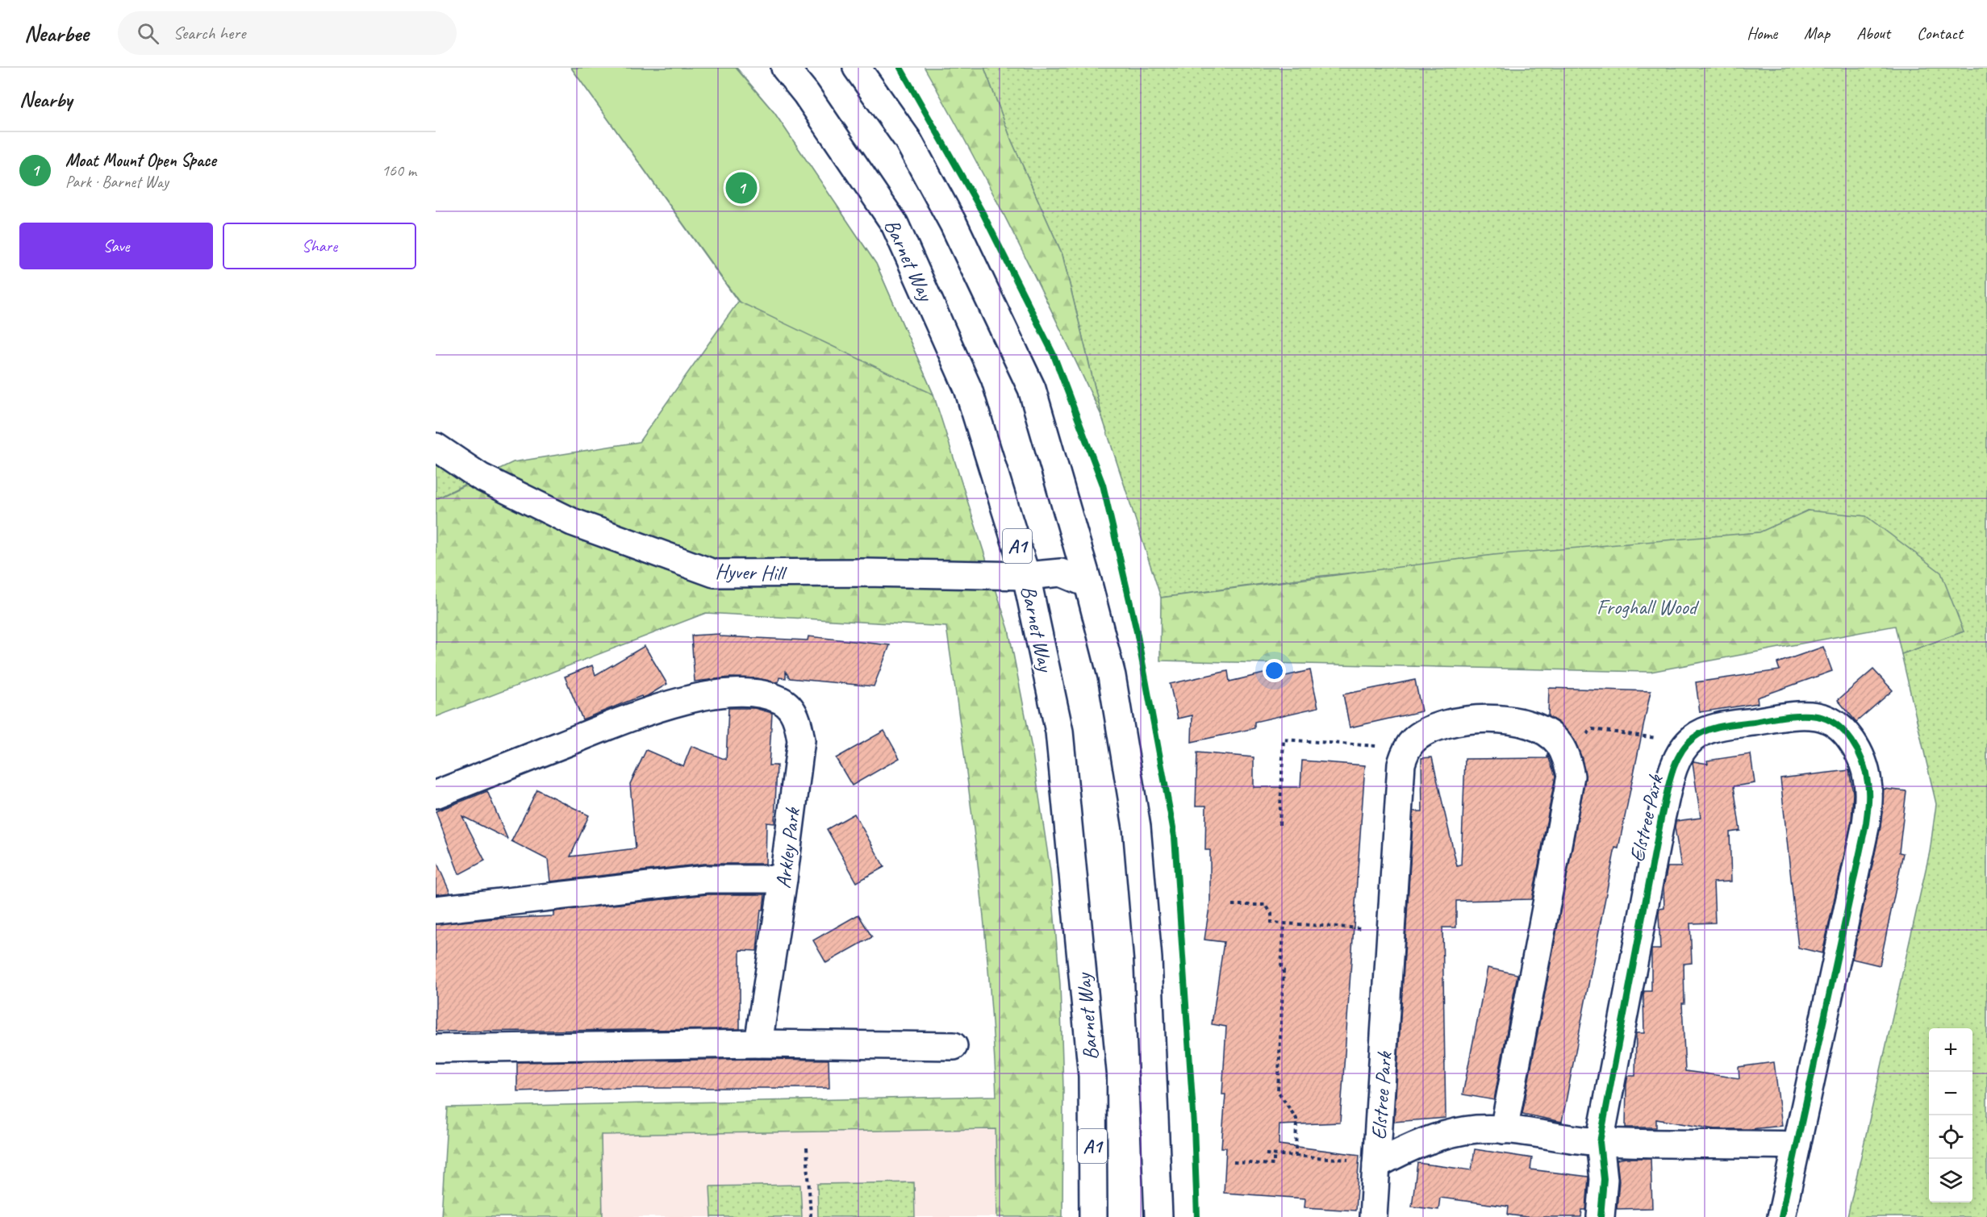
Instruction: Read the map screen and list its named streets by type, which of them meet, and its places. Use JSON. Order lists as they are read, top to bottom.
{
  "streets": {
    "main road": [
      "Barnet Way",
      "A1",
      "Hyver Hill",
      "Elstree Park",
      "Arkley Park"
    ]
  },
  "crossings": [
    ["Barnet Way", "Hyver Hill"]
  ],
  "parks": ["Froghall Wood"],
  "page": {
    "header": "Nearbee",
    "search": "Search here",
    "nav": [
      "Home",
      "Map",
      "About",
      "Contact"
    ],
    "heading": "Nearby",
    "list": [
      {
        "mark": "1",
        "name": "Moat Mount Open Space",
        "note": "Park · Barnet Way",
        "value": "160 m"
      }
    ],
    "pins": "1",
    "buttons": ["Save", "Share"],
    "map_buttons": ["+", "−"]
  }
}
